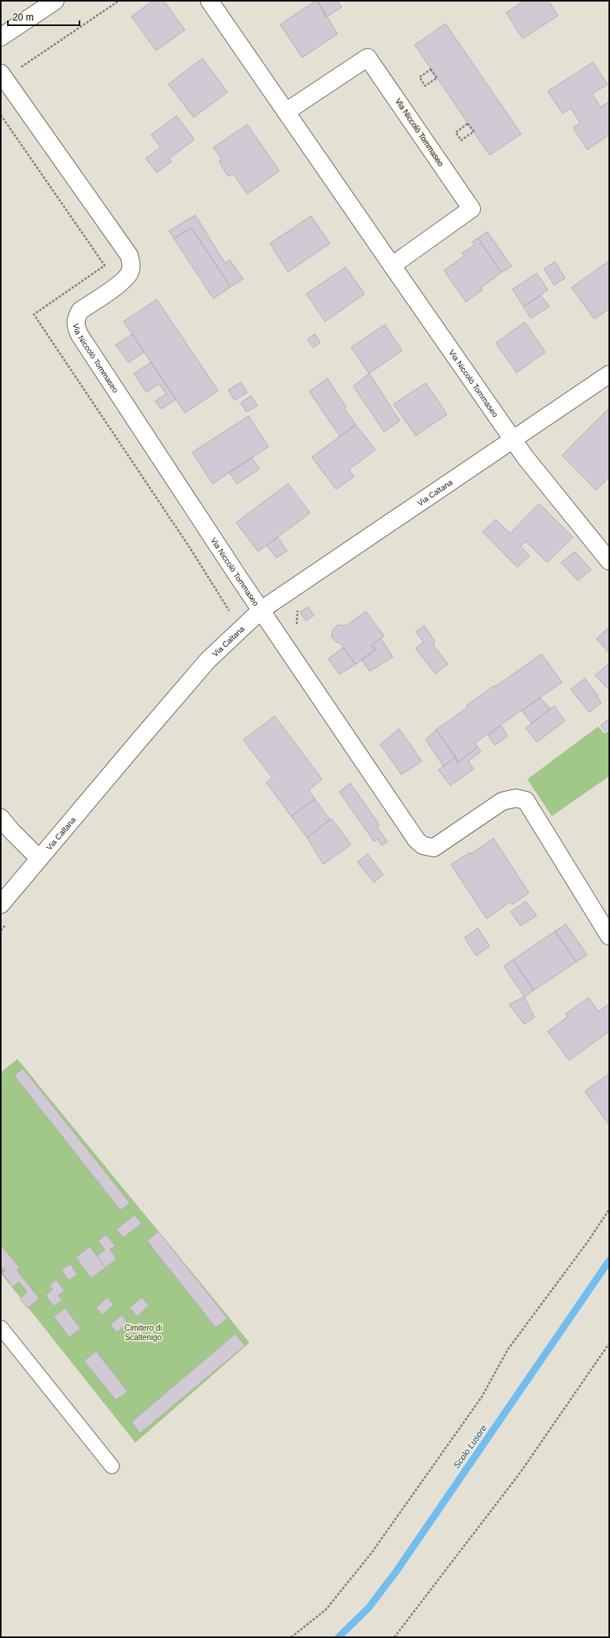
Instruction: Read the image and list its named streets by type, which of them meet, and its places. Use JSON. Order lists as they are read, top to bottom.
{
  "streets": {
    "street": ["Via Niccolò Tommaseo", "Via Caltana"]
  },
  "crossings": [
    ["Via Niccolò Tommaseo", "Via Caltana"]
  ],
  "water": ["Scolo Lusore"],
  "parks": ["Cimitero di Scaltenigo"],
  "scale_bar": "20 m"
}
